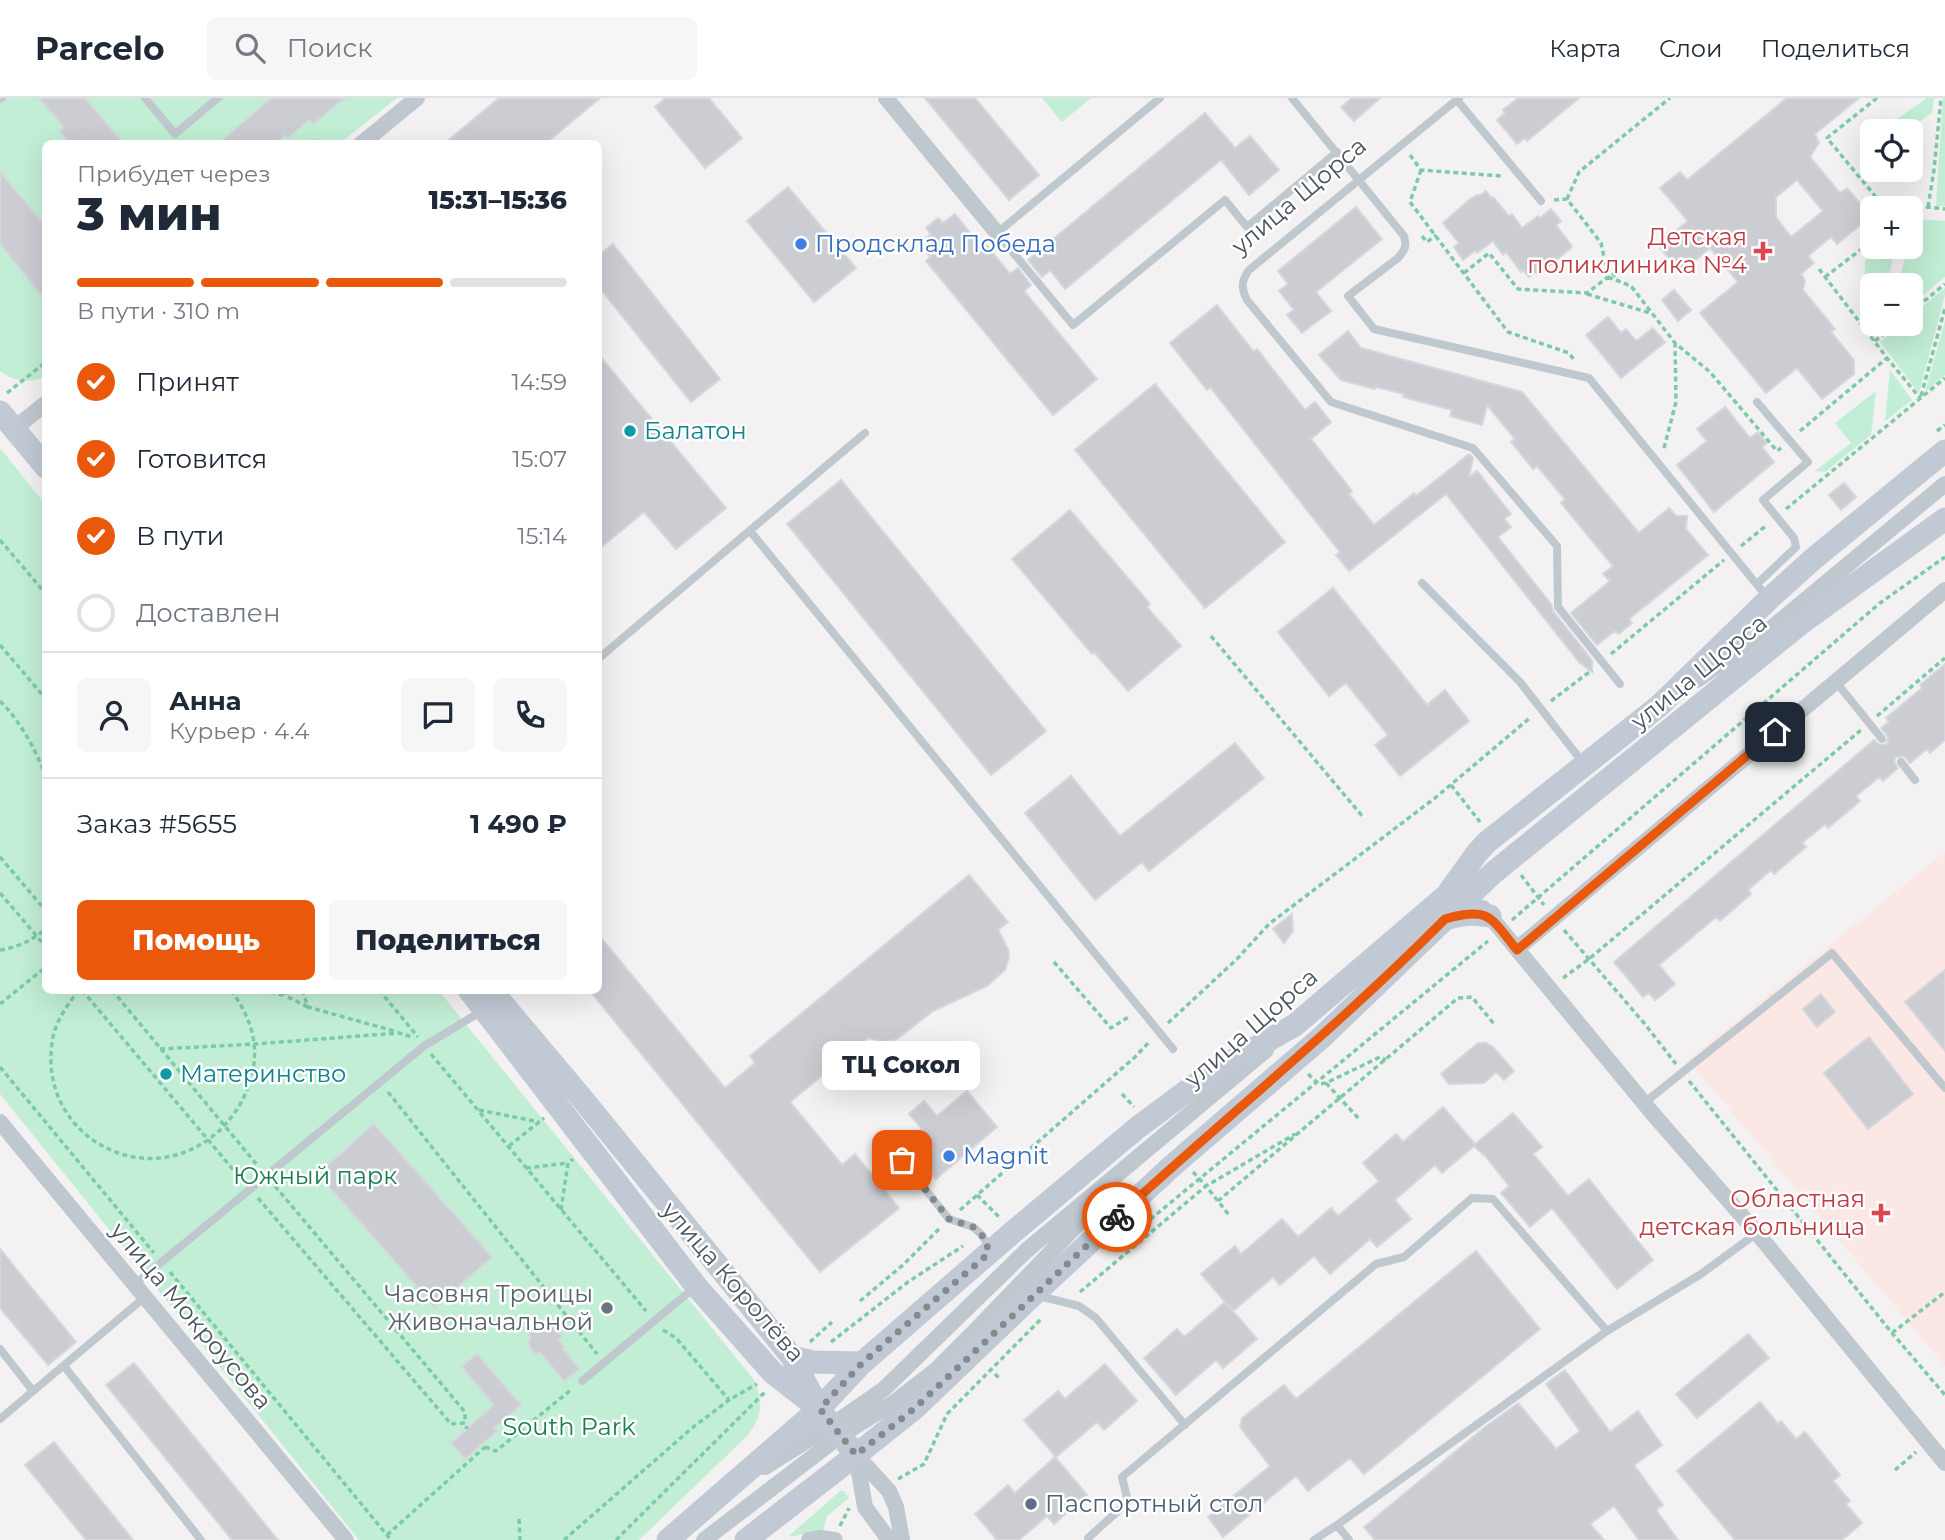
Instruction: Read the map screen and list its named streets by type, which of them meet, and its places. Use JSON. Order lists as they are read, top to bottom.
{
  "streets": {
    "main road": ["улица Щорса", "улица Королёва"],
    "street": ["улица Мокроусова"]
  },
  "crossings": [
    ["улица Щорса", "улица Королёва"]
  ],
  "parks": ["Южный парк", "South Park"],
  "places": {
    "other": [
      "Продсклад Победа",
      "Балатон",
      "Материнство",
      "Magnit",
      "ТЦ Сокол",
      "Часовня Троицы Живоначальной",
      "Паспортный стол"
    ],
    "health": ["Детская поликлиника №4", "Областная детская больница"]
  },
  "page": {
    "header": "Parcelo",
    "search": "Поиск",
    "nav": ["Карта", "Слои", "Поделиться"],
    "map_buttons": ["+", "−"],
    "heading": ["3 мин", "Прибудет через", "15:31–15:36"],
    "panel": [
      "Анна",
      "Курьер · 4.4",
      "Заказ #5655",
      "1 490 ₽"
    ],
    "bar": "В пути · 310 m",
    "list": [
      ["Принят", "14:59"],
      ["Готовится", "15:07"],
      ["В пути", "15:14"],
      "Доставлен"
    ],
    "buttons": ["Помощь", "Поделиться"],
    "bubble": "ТЦ Сокол"
  }
}
